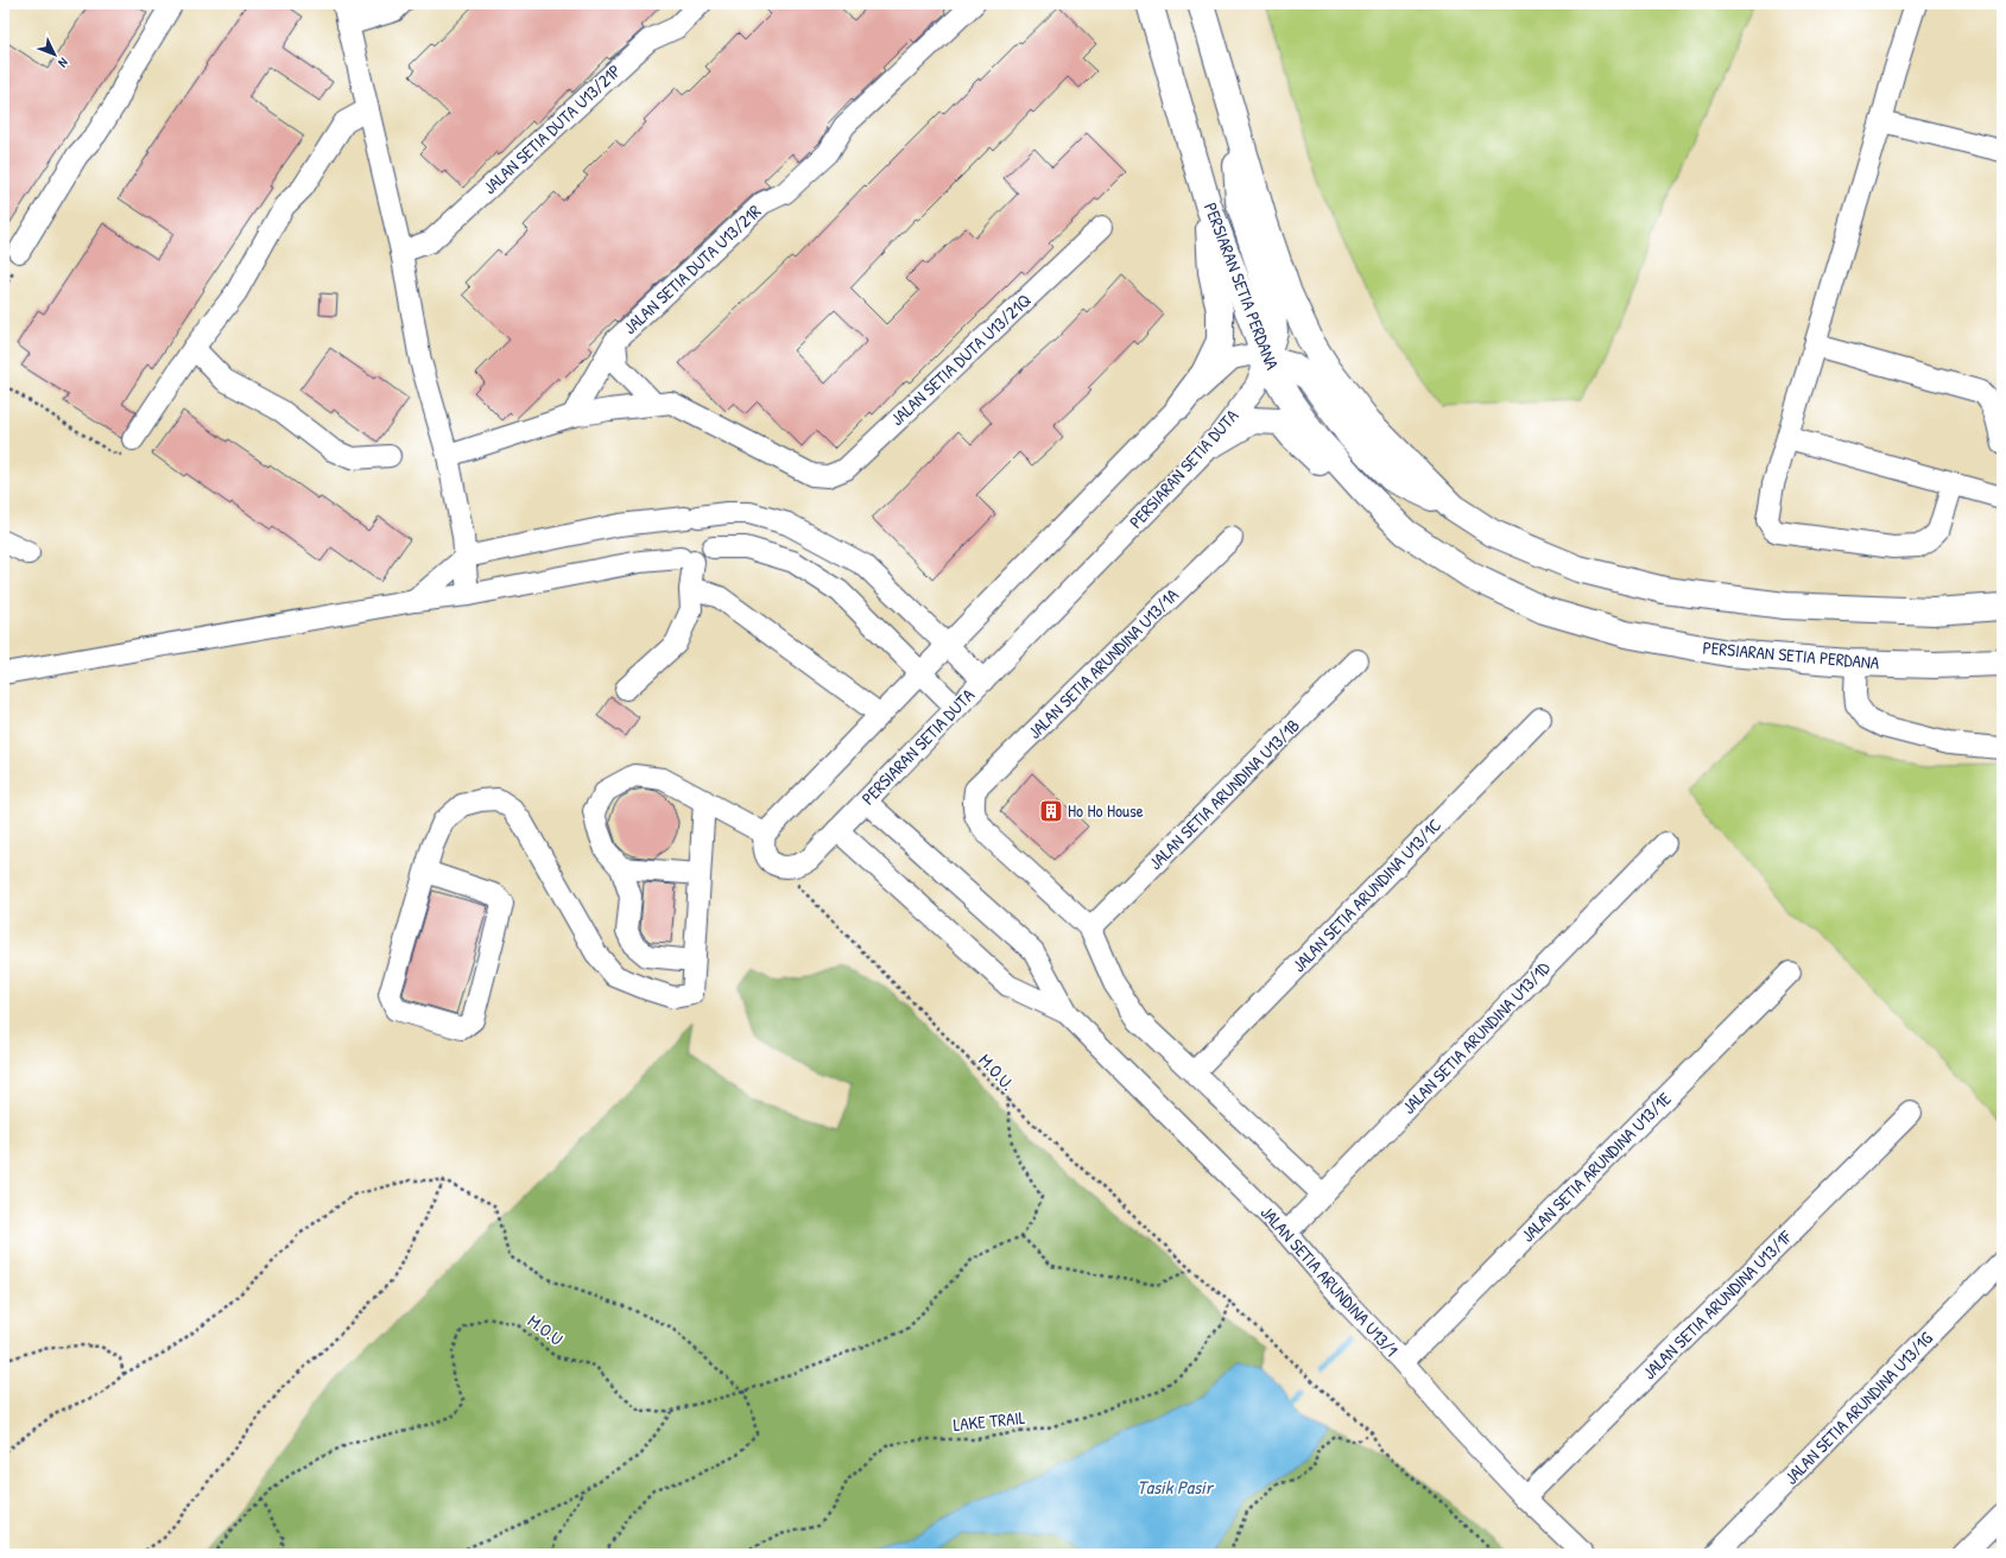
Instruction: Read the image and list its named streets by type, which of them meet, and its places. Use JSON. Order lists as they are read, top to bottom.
{
  "streets": {
    "main road": ["PERSIARAN SETIA PERDANA"],
    "street": [
      "JALAN SETIA DUTA U13/21P",
      "JALAN SETIA DUTA U13/21R",
      "JALAN SETIA DUTA U13/21Q",
      "PERSIARAN SETIA DUTA",
      "JALAN SETIA ARUNDINA U13/1A",
      "JALAN SETIA ARUNDINA U13/1B",
      "JALAN SETIA ARUNDINA U13/1C",
      "JALAN SETIA ARUNDINA U13/1D",
      "JALAN SETIA ARUNDINA U13/1E",
      "JALAN SETIA ARUNDINA U13/1",
      "JALAN SETIA ARUNDINA U13/1F",
      "JALAN SETIA ARUNDINA U13/1G"
    ],
    "path": ["M.O.U.", "M.O.U", "LAKE TRAIL"]
  },
  "crossings": [
    ["JALAN SETIA DUTA U13/21R", "JALAN SETIA DUTA U13/21Q"],
    ["PERSIARAN SETIA PERDANA", "PERSIARAN SETIA DUTA"],
    ["JALAN SETIA ARUNDINA U13/1A", "JALAN SETIA ARUNDINA U13/1B"],
    ["JALAN SETIA ARUNDINA U13/1D", "JALAN SETIA ARUNDINA U13/1"],
    ["M.O.U.", "M.O.U"],
    ["JALAN SETIA ARUNDINA U13/1E", "JALAN SETIA ARUNDINA U13/1"],
    ["JALAN SETIA ARUNDINA U13/1", "JALAN SETIA ARUNDINA U13/1F"]
  ],
  "water": ["Tasik Pasir"],
  "places": {
    "building": ["Ho Ho House"]
  },
  "north": "bottom right"
}
